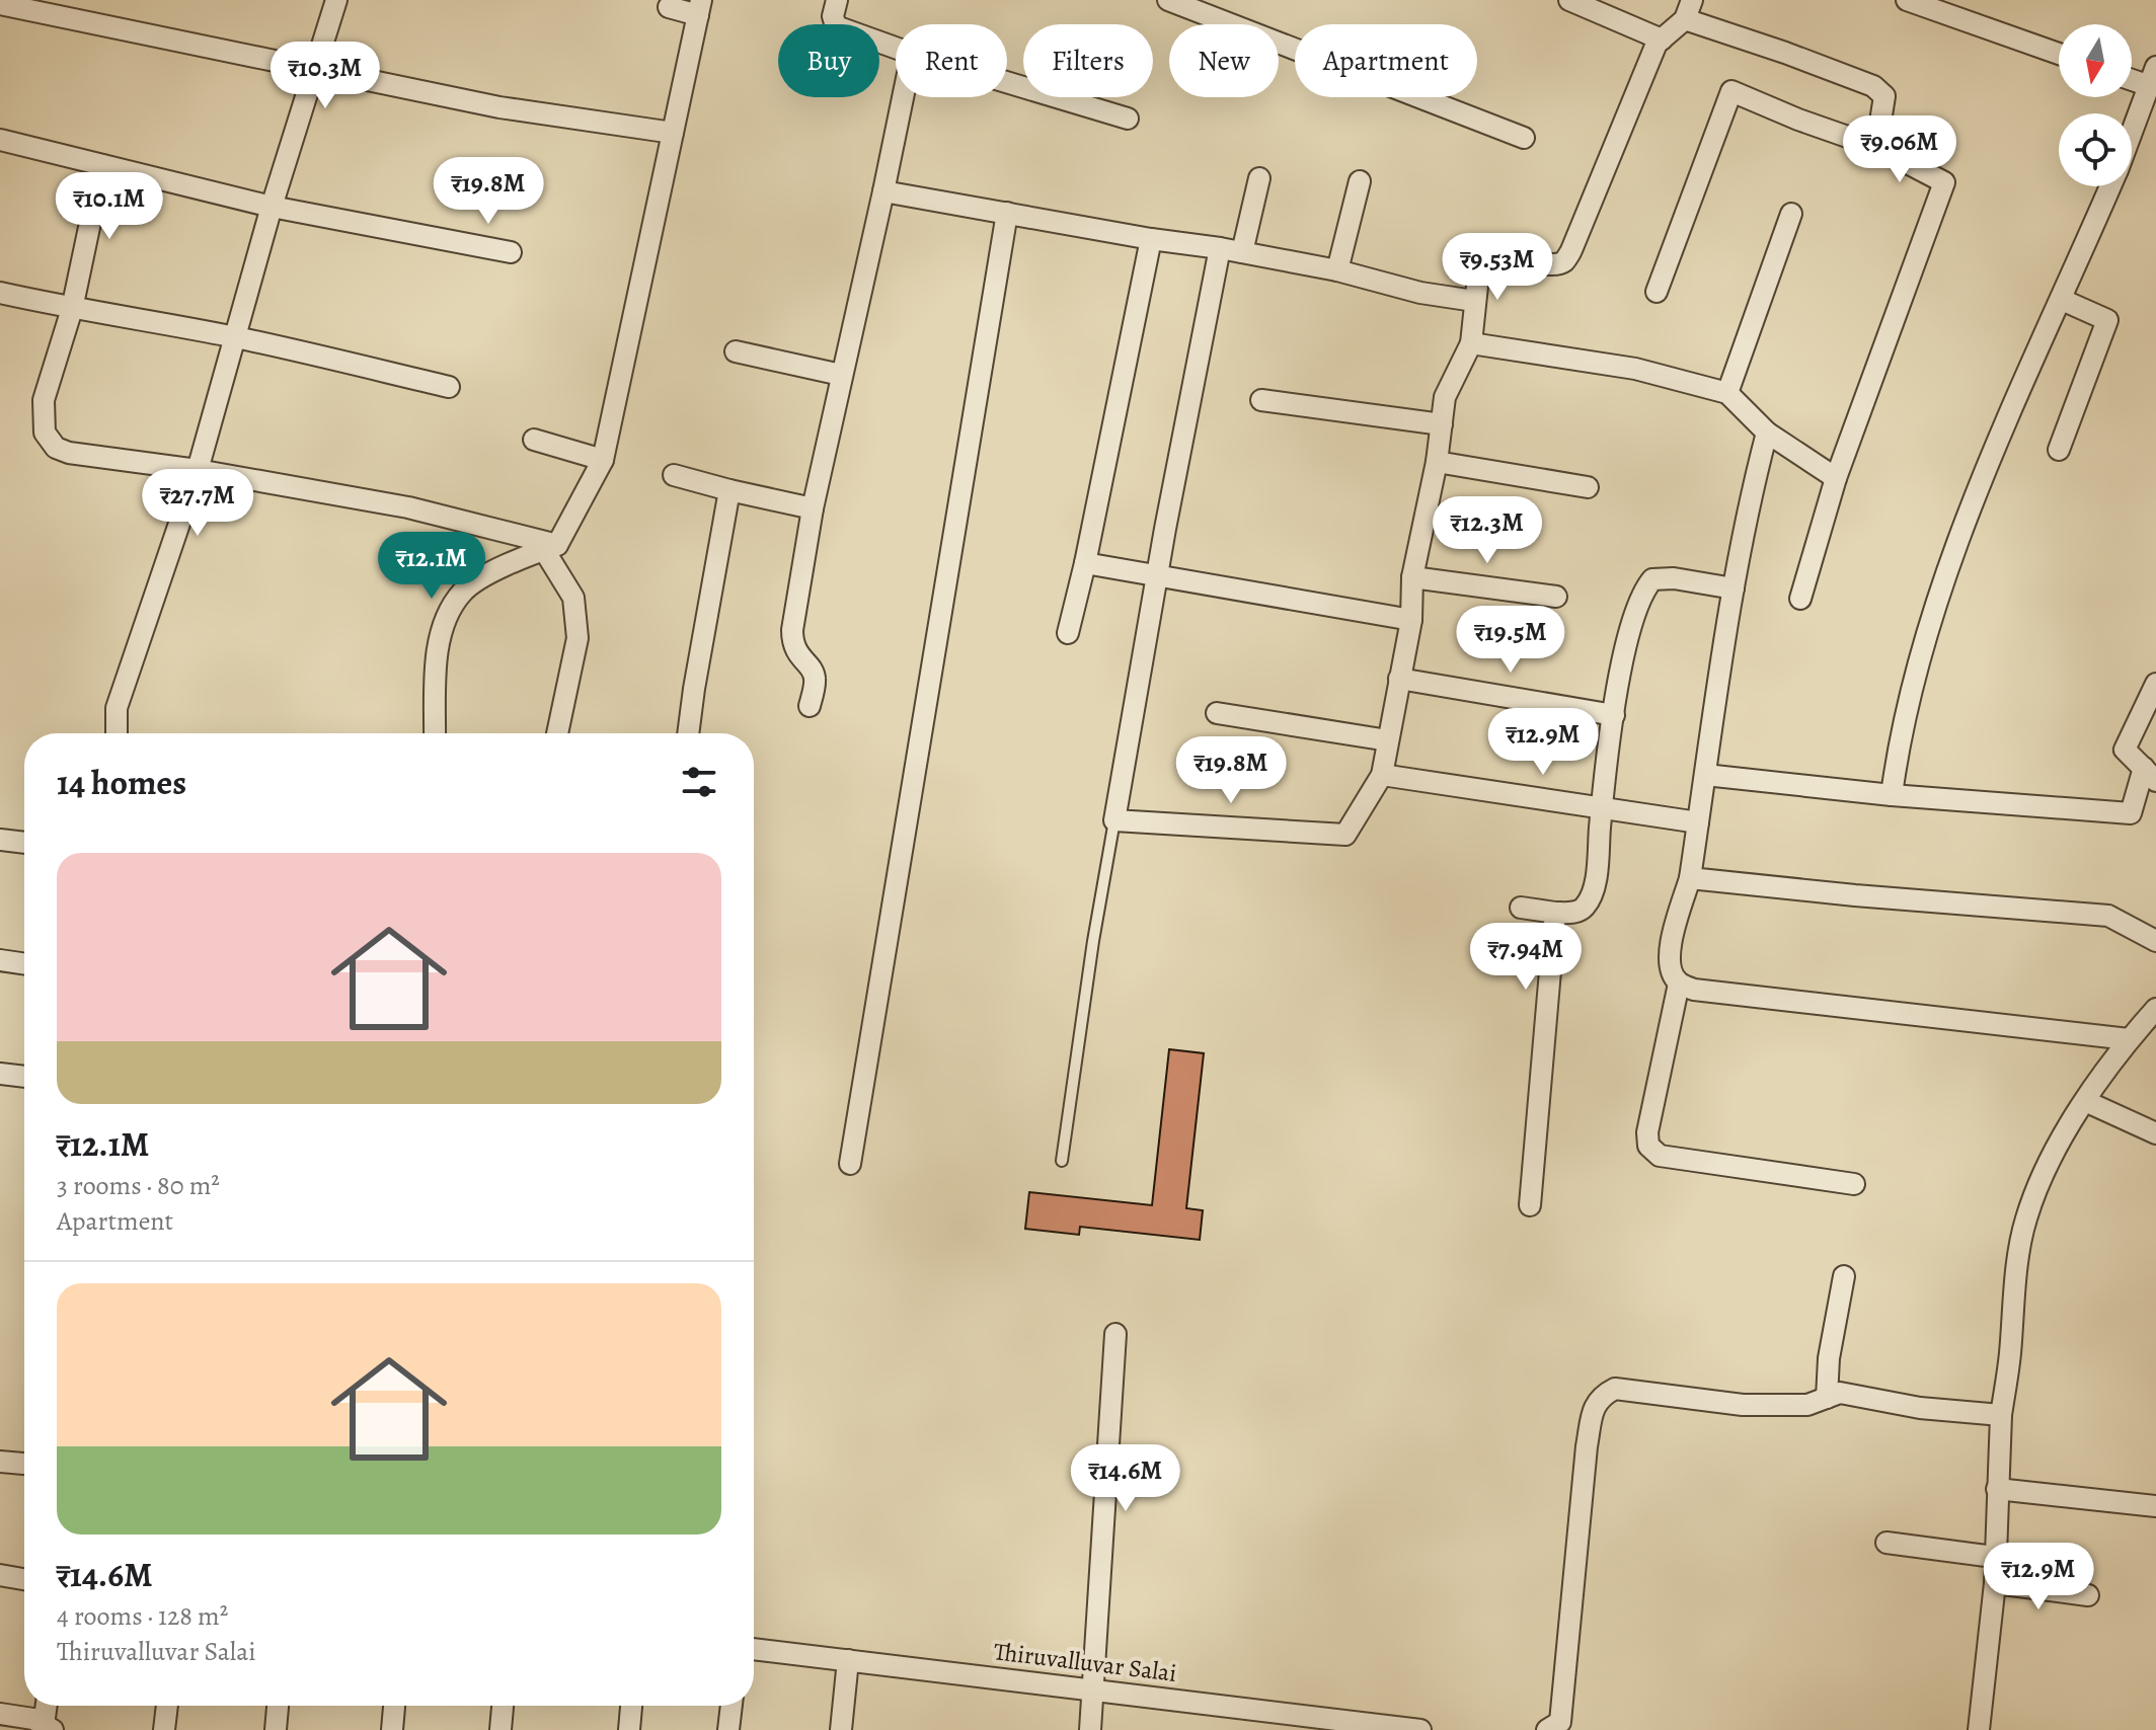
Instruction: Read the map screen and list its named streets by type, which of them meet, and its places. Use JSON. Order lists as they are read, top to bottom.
{
  "streets": {
    "street": ["Thiruvalluvar Salai"]
  },
  "north": "bottom",
  "page": {
    "chip": [
      "Buy",
      "Rent",
      "Filters",
      "New",
      "Apartment"
    ],
    "price": [
      "₹10.3M",
      "₹9.06M",
      "₹19.8M",
      "₹10.1M",
      "₹9.53M",
      "₹27.7M",
      "₹12.3M",
      "₹12.1M",
      "₹19.5M",
      "₹12.9M",
      "₹19.8M",
      "₹7.94M",
      "₹14.6M",
      "₹12.9M"
    ],
    "heading": "14 homes",
    "list": [
      {
        "name": "₹12.1M",
        "note": "3 rooms · 80 m² · Apartment"
      },
      {
        "name": "₹14.6M",
        "note": "4 rooms · 128 m² · Thiruvalluvar Salai"
      }
    ]
  }
}
